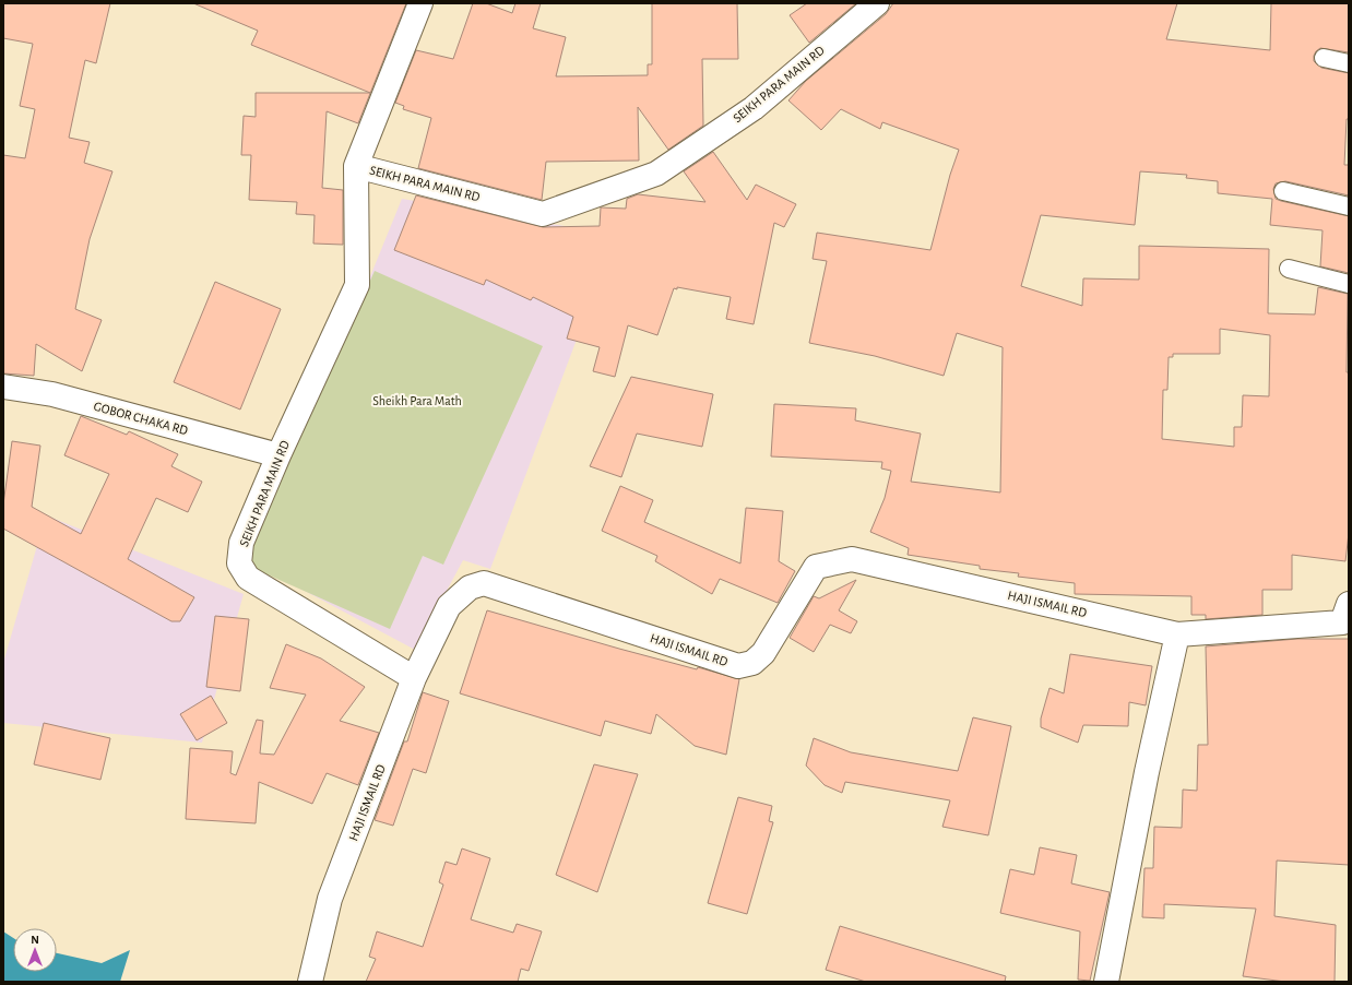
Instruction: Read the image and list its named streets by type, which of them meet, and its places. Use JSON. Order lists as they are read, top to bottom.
{
  "streets": {
    "street": ["SEIKH PARA MAIN RD", "GOBOR CHAKA RD", "HAJI ISMAIL RD"]
  },
  "crossings": [
    ["SEIKH PARA MAIN RD", "GOBOR CHAKA RD"],
    ["SEIKH PARA MAIN RD", "HAJI ISMAIL RD"]
  ],
  "parks": ["Sheikh Para Math"],
  "north": "top"
}
